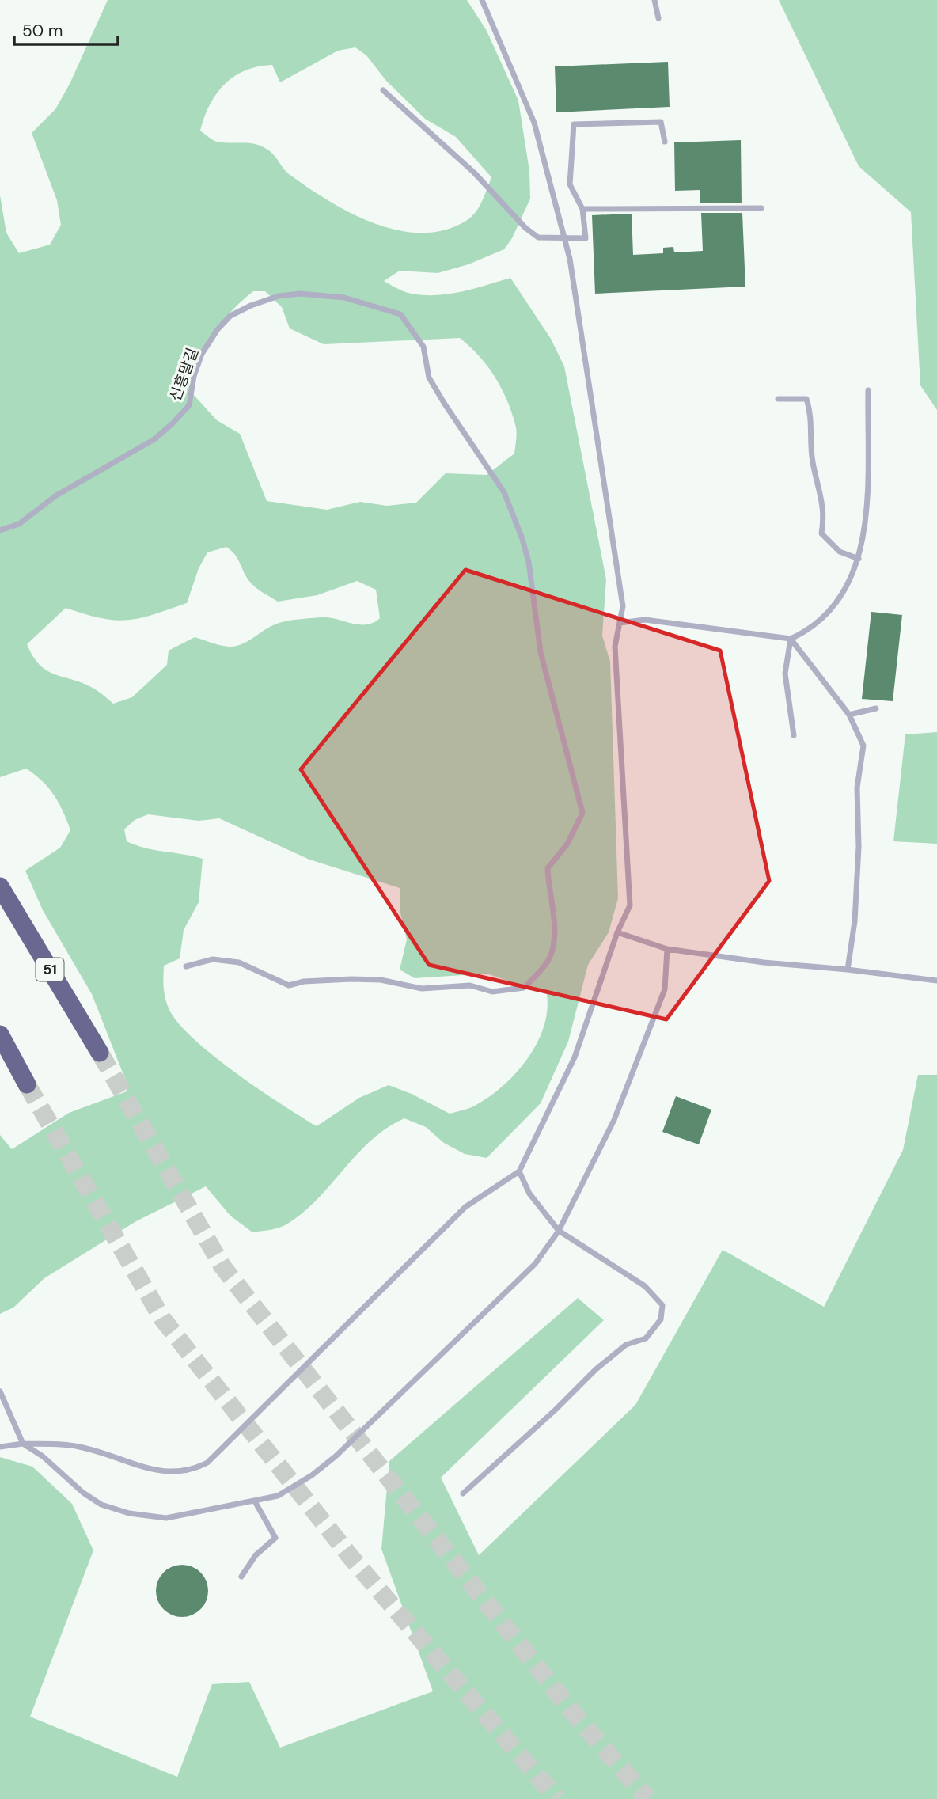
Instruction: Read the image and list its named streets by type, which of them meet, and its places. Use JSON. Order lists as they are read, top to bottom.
{
  "streets": {
    "highway": ["51"],
    "lane": ["신흥말길"]
  },
  "scale_bar": "50 m"
}
